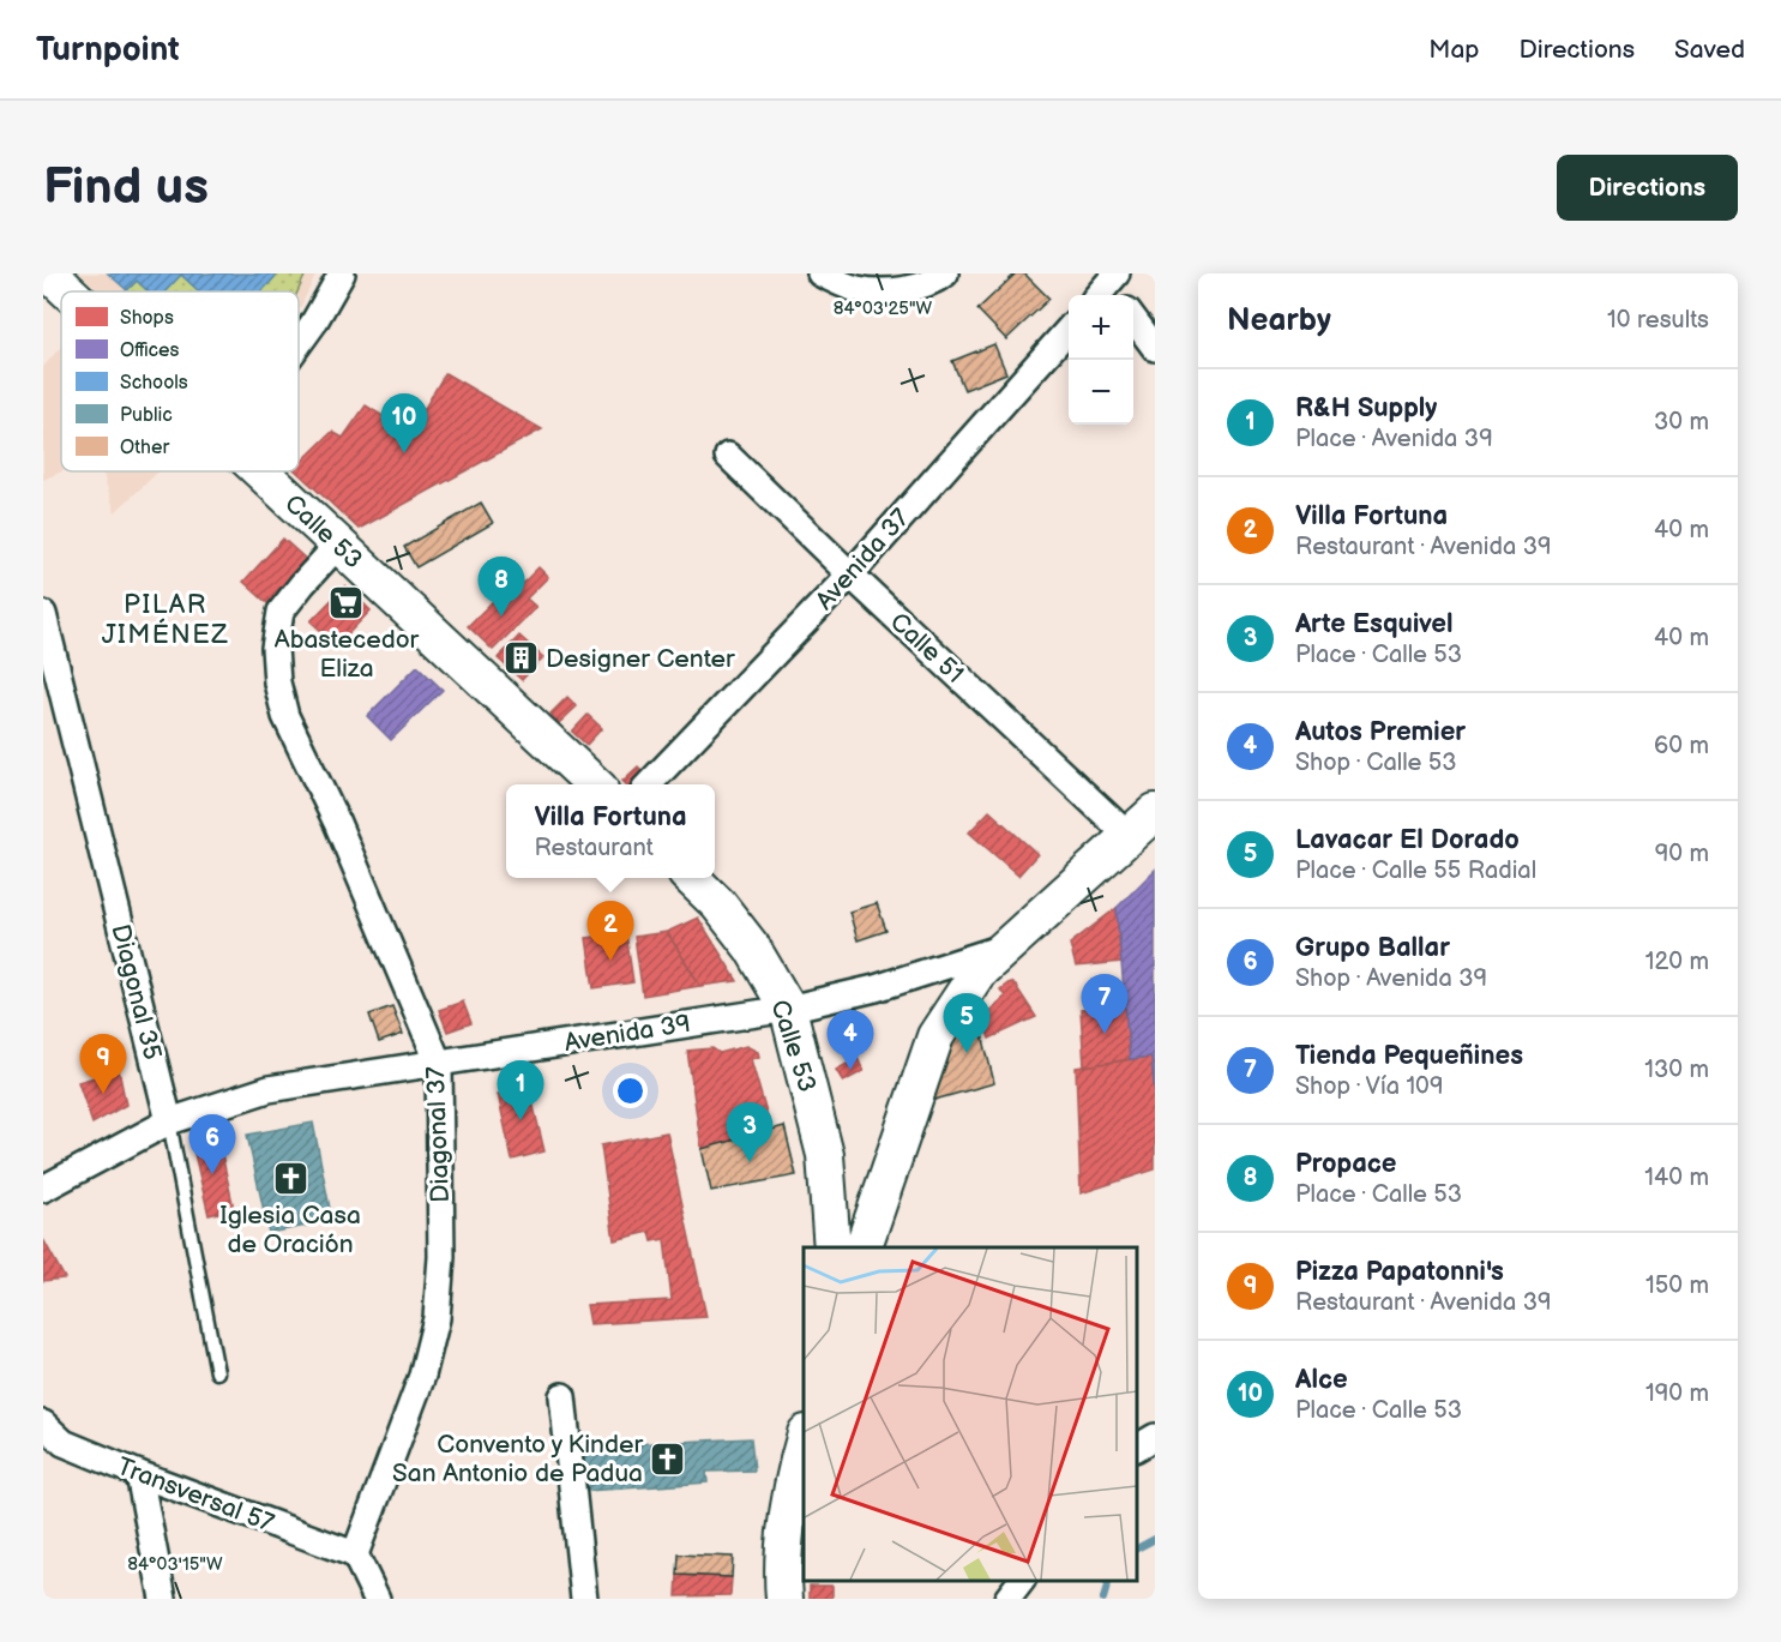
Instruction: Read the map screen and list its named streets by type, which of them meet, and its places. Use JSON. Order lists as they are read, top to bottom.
{
  "streets": {
    "main road": ["Calle 53"],
    "street": [
      "Avenida 37",
      "Calle 51",
      "Diagonal 35",
      "Avenida 39",
      "Diagonal 37",
      "Transversal 57"
    ]
  },
  "crossings": [
    ["Calle 53", "Avenida 39"],
    ["Calle 53", "Diagonal 37"],
    ["Avenida 37", "Calle 51"],
    ["Diagonal 35", "Avenida 39"],
    ["Avenida 39", "Diagonal 37"],
    ["Diagonal 37", "Transversal 57"]
  ],
  "districts": ["PILAR JIMÉNEZ"],
  "places": {
    "supermarket": ["Abastecedor Eliza"],
    "building": ["Designer Center"],
    "church": ["Iglesia Casa de Oración", "Convento y Kinder San Antonio de Padua"]
  },
  "legend": [
    "Shops",
    "Offices",
    "Schools",
    "Public",
    "Other"
  ],
  "page": {
    "header": "Turnpoint",
    "nav": ["Map", "Directions", "Saved"],
    "buttons": "Directions",
    "title": "Find us",
    "heading": ["Nearby", "10 results"],
    "map_buttons": ["+", "−"],
    "list": [
      {
        "mark": "1",
        "name": "R&H Supply",
        "note": "Place · Avenida 39",
        "value": "30 m"
      },
      {
        "mark": "2",
        "name": "Villa Fortuna",
        "note": "Restaurant · Avenida 39",
        "value": "40 m"
      },
      {
        "mark": "3",
        "name": "Arte Esquivel",
        "note": "Place · Calle 53",
        "value": "40 m"
      },
      {
        "mark": "4",
        "name": "Autos Premier",
        "note": "Shop · Calle 53",
        "value": "60 m"
      },
      {
        "mark": "5",
        "name": "Lavacar El Dorado",
        "note": "Place · Calle 55 Radial",
        "value": "90 m"
      },
      {
        "mark": "6",
        "name": "Grupo Ballar",
        "note": "Shop · Avenida 39",
        "value": "120 m"
      },
      {
        "mark": "7",
        "name": "Tienda Pequeñines",
        "note": "Shop · Vía 109",
        "value": "130 m"
      },
      {
        "mark": "8",
        "name": "Propace",
        "note": "Place · Calle 53",
        "value": "140 m"
      },
      {
        "mark": "9",
        "name": "Pizza Papatonni's",
        "note": "Restaurant · Avenida 39",
        "value": "150 m"
      },
      {
        "mark": "10",
        "name": "Alce",
        "note": "Place · Calle 53",
        "value": "190 m"
      }
    ],
    "pins": [
      "10",
      "8",
      "2",
      "7",
      "5",
      "4",
      "9",
      "1",
      "3",
      "6"
    ],
    "popup": ["Villa Fortuna", "Restaurant"]
  },
  "coordinates": ["84°03'25\"W", "84°03'15\"W"]
}
